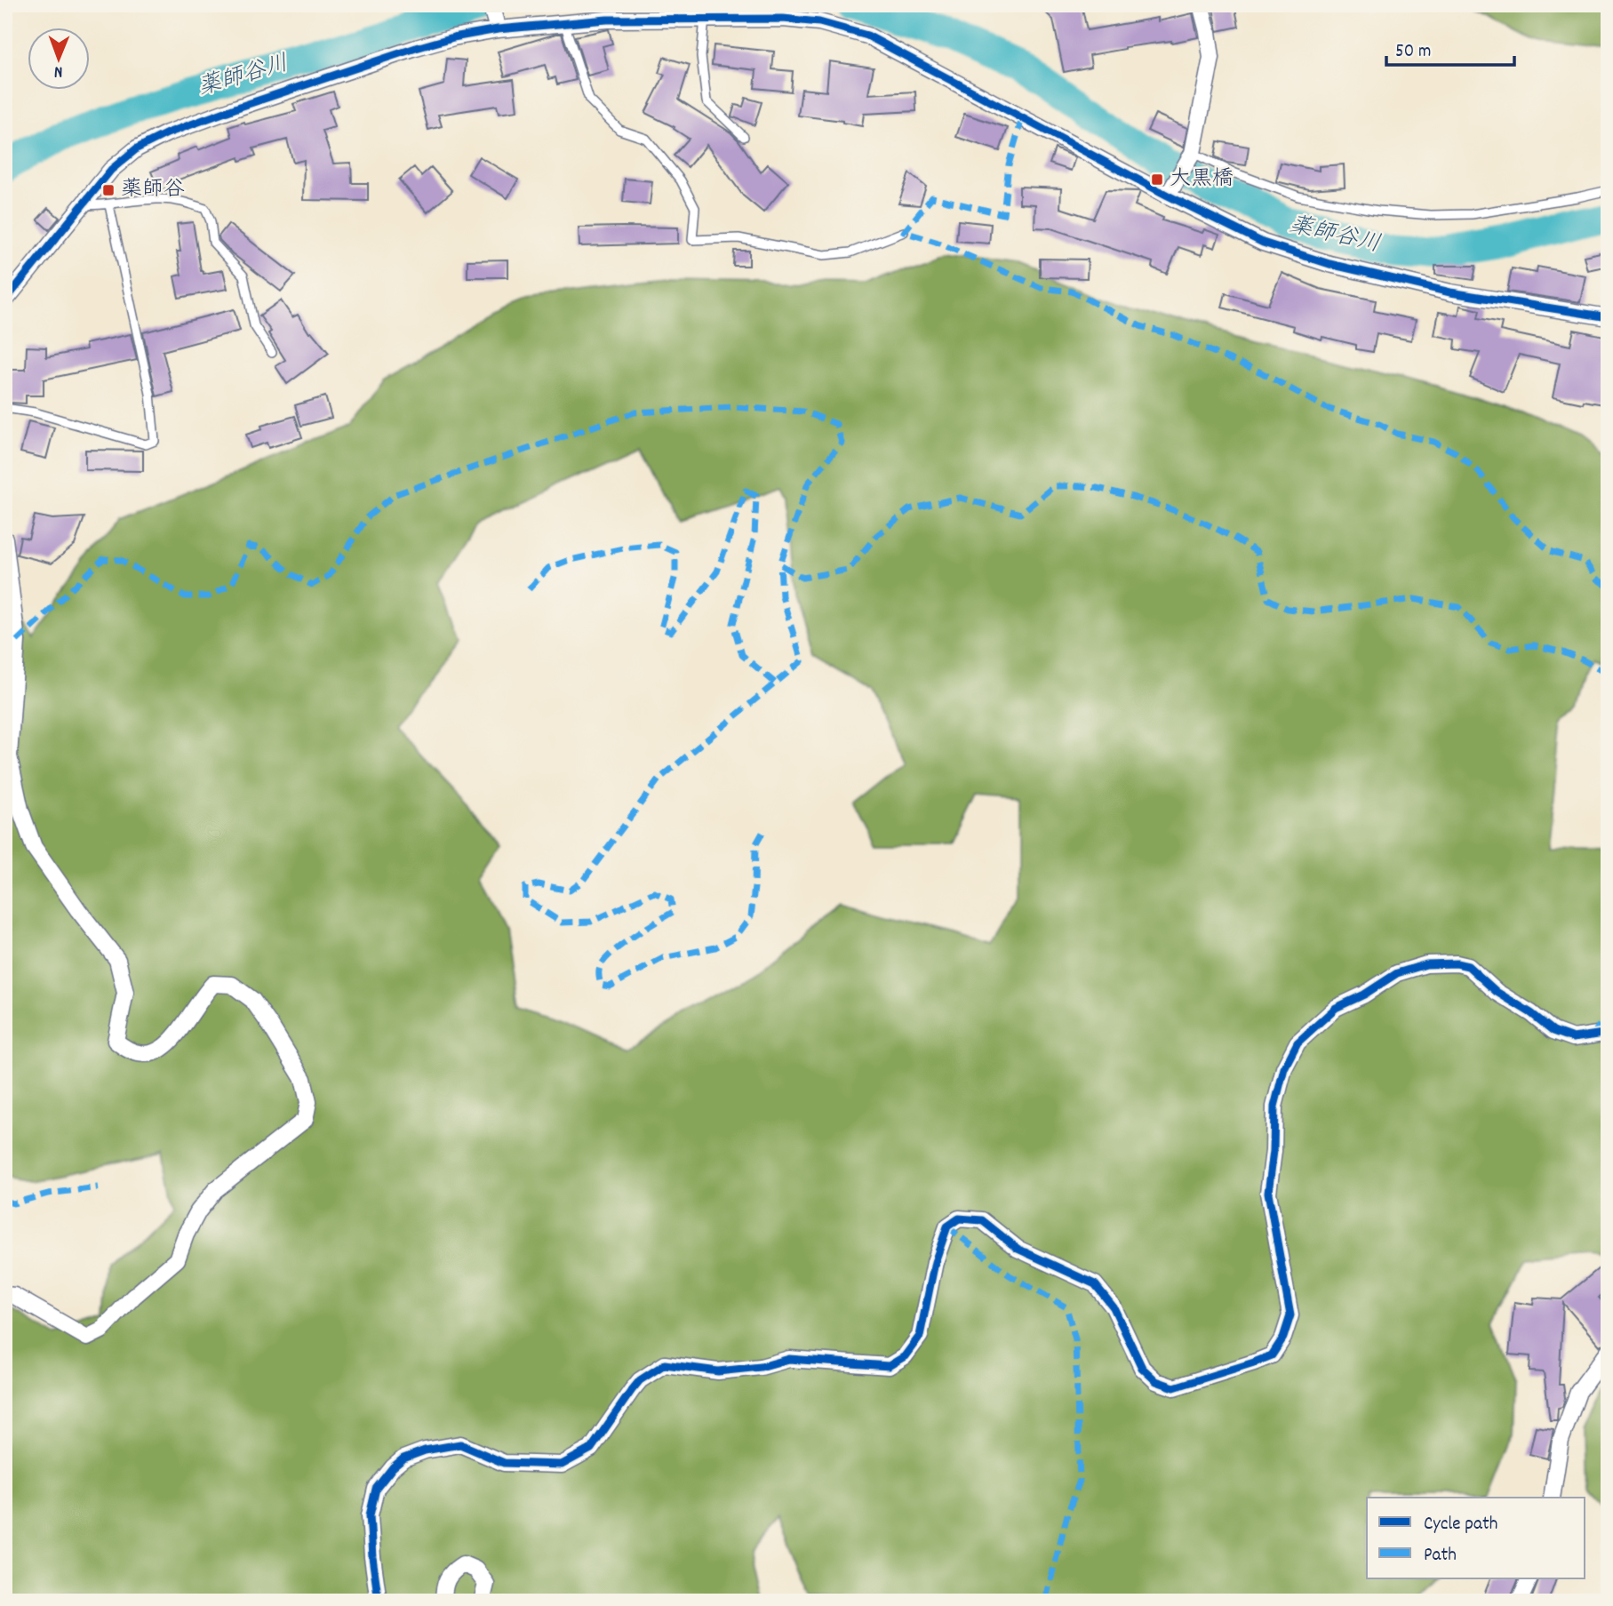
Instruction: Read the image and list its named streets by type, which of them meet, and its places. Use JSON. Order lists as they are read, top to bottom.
{
  "water": ["薬師谷川"],
  "places": {
    "transit": ["大黒橋", "薬師谷"]
  },
  "legend": ["Cycle path", "Path"],
  "scale_bar": "50 m",
  "north": "bottom"
}
